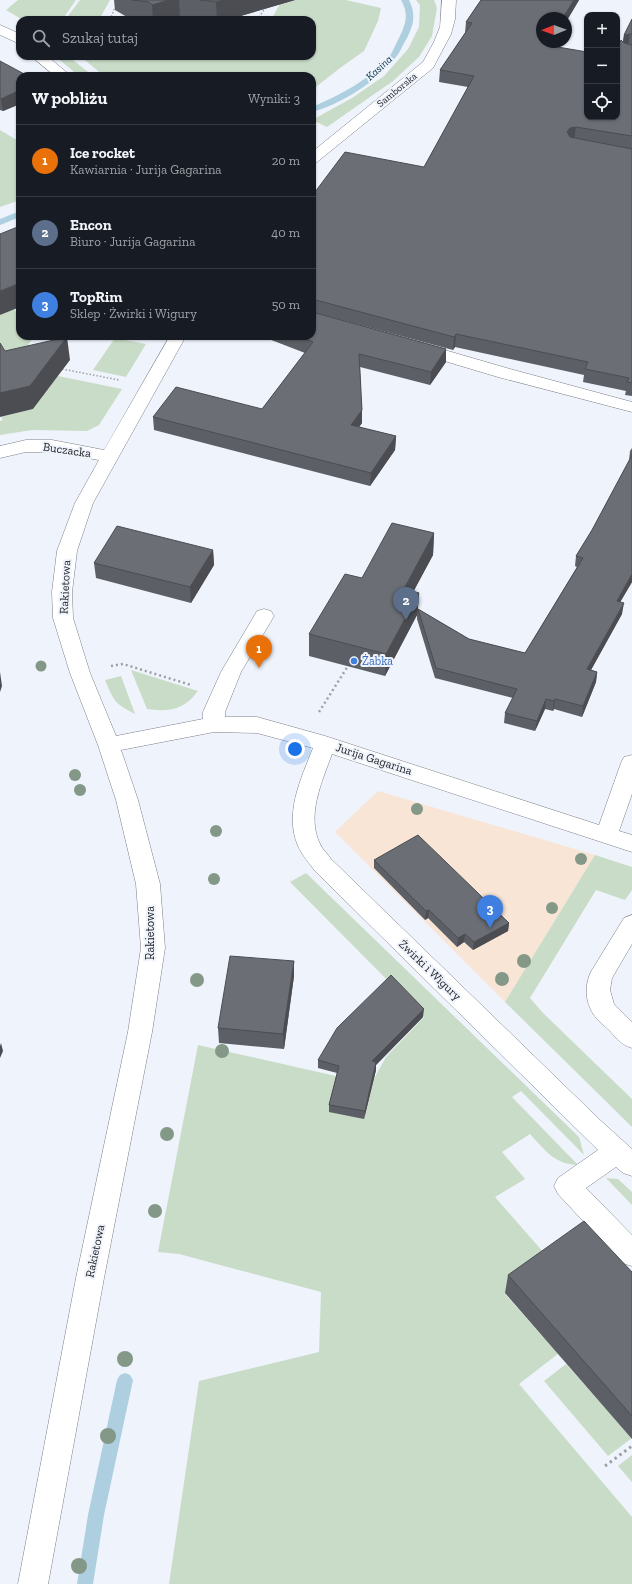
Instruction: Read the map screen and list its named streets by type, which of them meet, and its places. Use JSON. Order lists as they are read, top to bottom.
{
  "streets": {
    "street": [
      "Samborska",
      "Buczacka",
      "Rakietowa",
      "Jurija Gagarina",
      "Żwirki i Wigury"
    ]
  },
  "crossings": [
    ["Buczacka", "Rakietowa"],
    ["Rakietowa", "Jurija Gagarina"],
    ["Jurija Gagarina", "Żwirki i Wigury"]
  ],
  "water": ["Kasina"],
  "places": ["Żabka"],
  "north": "left",
  "page": {
    "map_buttons": ["+", "−"],
    "search": "Szukaj tutaj",
    "heading": ["W pobliżu", "Wyniki: 3"],
    "list": [
      {
        "mark": "1",
        "name": "Ice rocket",
        "note": "Kawiarnia · Jurija Gagarina",
        "value": "20 m"
      },
      {
        "mark": "2",
        "name": "Encon",
        "note": "Biuro · Jurija Gagarina",
        "value": "40 m"
      },
      {
        "mark": "3",
        "name": "TopRim",
        "note": "Sklep · Żwirki i Wigury",
        "value": "50 m"
      }
    ],
    "pins": ["2", "1", "3"]
  }
}
